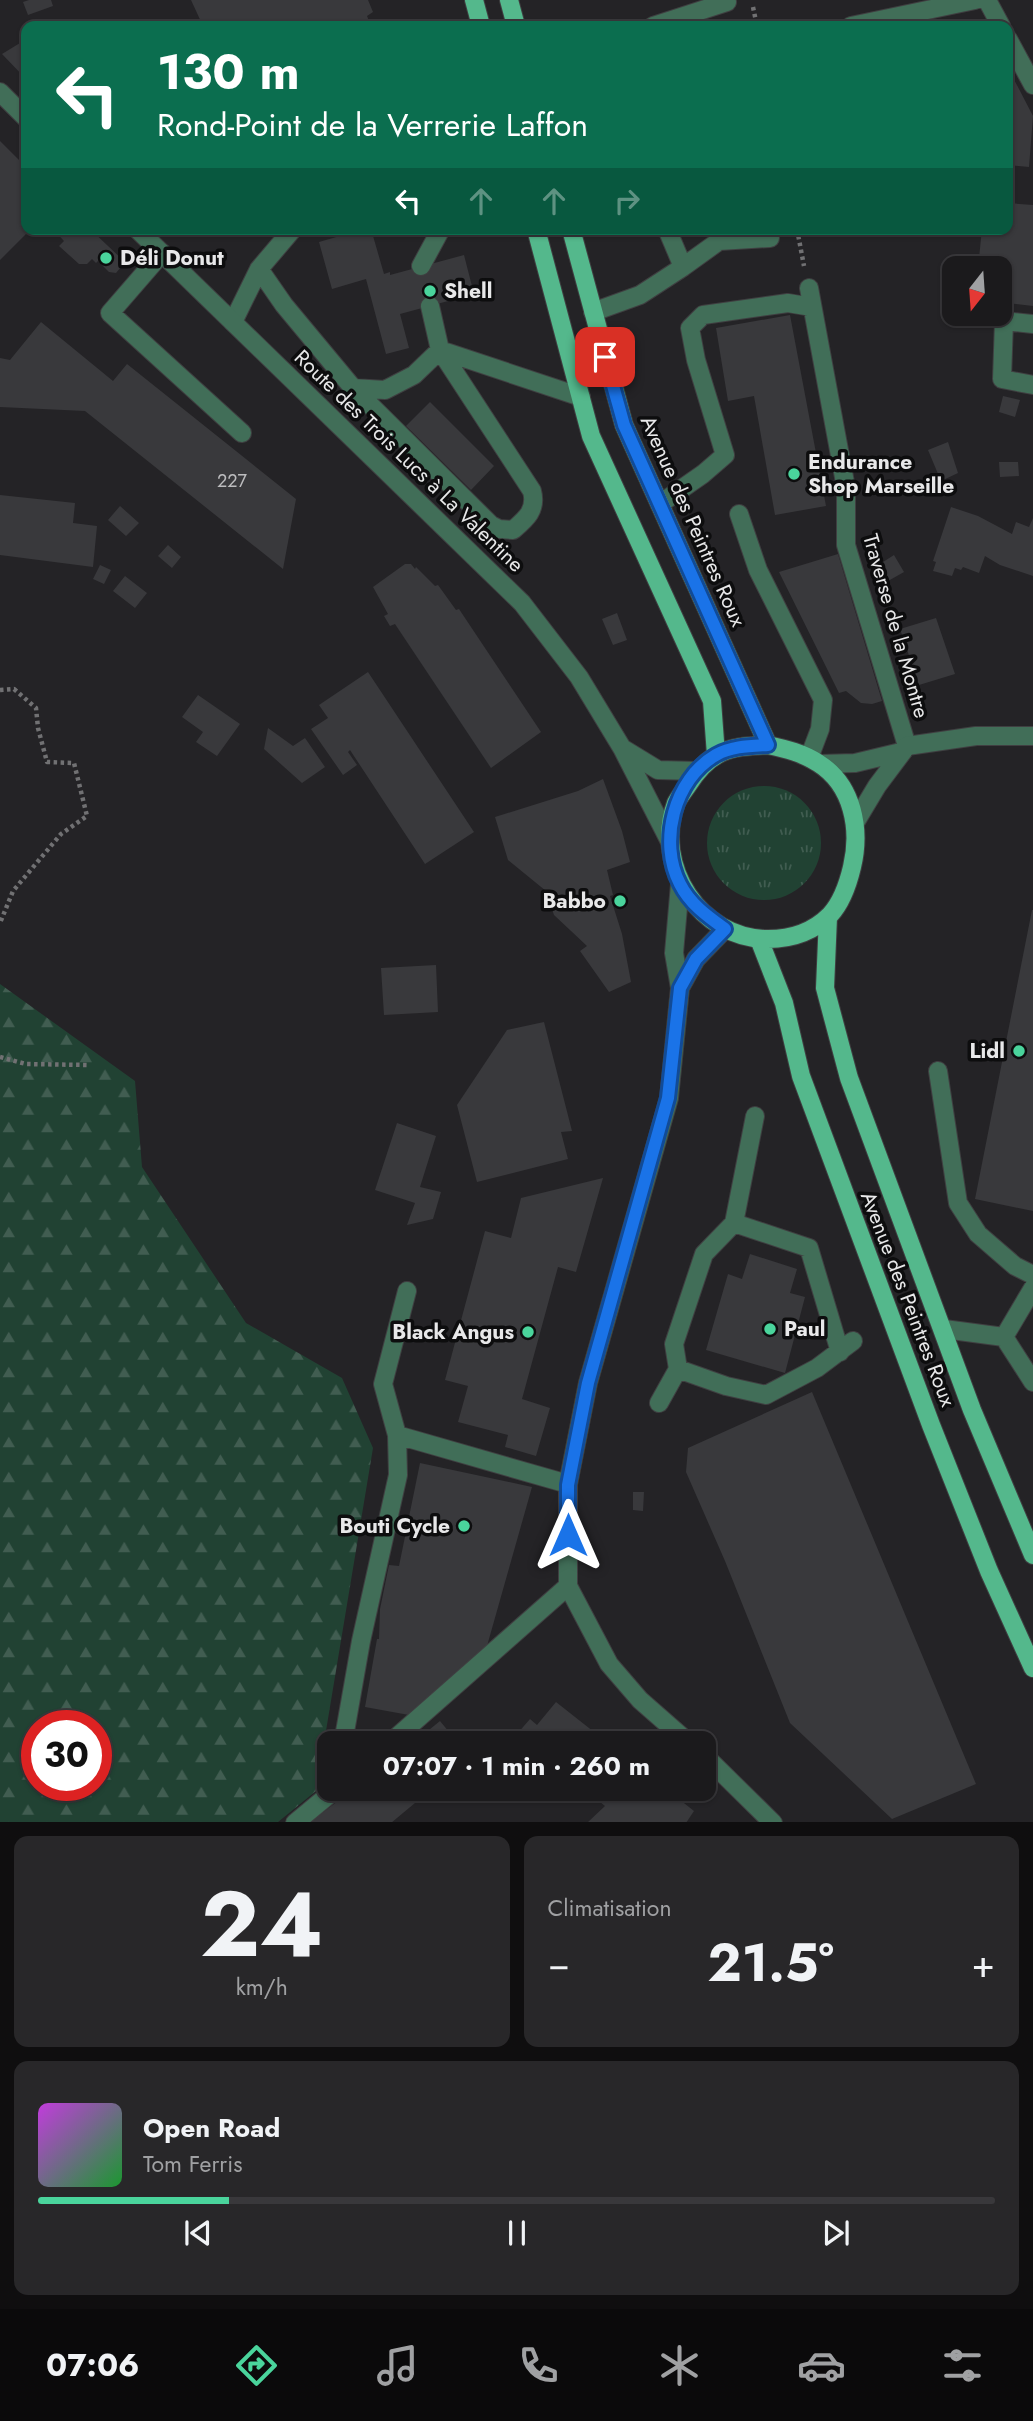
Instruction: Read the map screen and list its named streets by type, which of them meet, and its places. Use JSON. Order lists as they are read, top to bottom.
{
  "streets": {
    "main road": ["Avenue des Peintres Roux"],
    "street": ["Route des Trois Lucs à La Valentine", "Traverse de la Montre"]
  },
  "crossings": [
    ["Route des Trois Lucs à La Valentine", "Avenue des Peintres Roux"]
  ],
  "places": [
    "Déli Donut",
    "Shell",
    "Endurance Shop Marseille",
    "Babbo",
    "Lidl",
    "Paul",
    "Black Angus",
    "Bouti Cycle"
  ],
  "house_numbers": ["227"],
  "north": "bottom",
  "page": {
    "turn": ["130 m", "Rond-Point de la Verrerie Laffon"],
    "limit": "30",
    "trip": "07:07 · 1 min · 260 m",
    "tile": [
      ["24", "km/h"],
      "Climatisation"
    ],
    "heat": ["−", "21.5°", "+"],
    "song": ["Open Road", "Tom Ferris"],
    "tabs": "07:06"
  }
}
